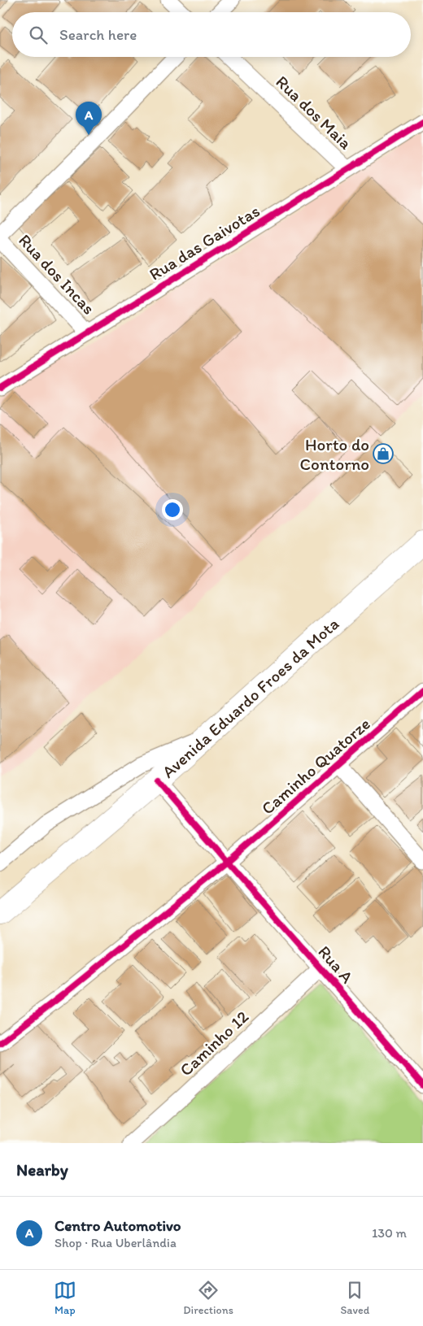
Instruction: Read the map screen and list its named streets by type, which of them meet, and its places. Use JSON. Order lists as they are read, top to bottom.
{
  "streets": {
    "highway": ["Avenida Eduardo Froes da Mota"],
    "street": [
      "Rua dos Maia",
      "Rua das Gaivotas",
      "Rua dos Incas",
      "Caminho Quatorze",
      "Rua A",
      "Caminho 12"
    ]
  },
  "crossings": [
    ["Rua dos Maia", "Rua das Gaivotas"],
    ["Rua das Gaivotas", "Rua dos Incas"],
    ["Avenida Eduardo Froes da Mota", "Rua A"],
    ["Caminho Quatorze", "Rua A"],
    ["Rua A", "Caminho 12"]
  ],
  "places": {
    "shop": ["Horto do Contorno"]
  },
  "page": {
    "search": "Search here",
    "pins": "A",
    "heading": "Nearby",
    "list": [
      {
        "mark": "A",
        "name": "Centro Automotivo",
        "note": "Shop · Rua Uberlândia",
        "value": "130 m"
      }
    ],
    "nav": ["Map", "Directions", "Saved"]
  }
}
